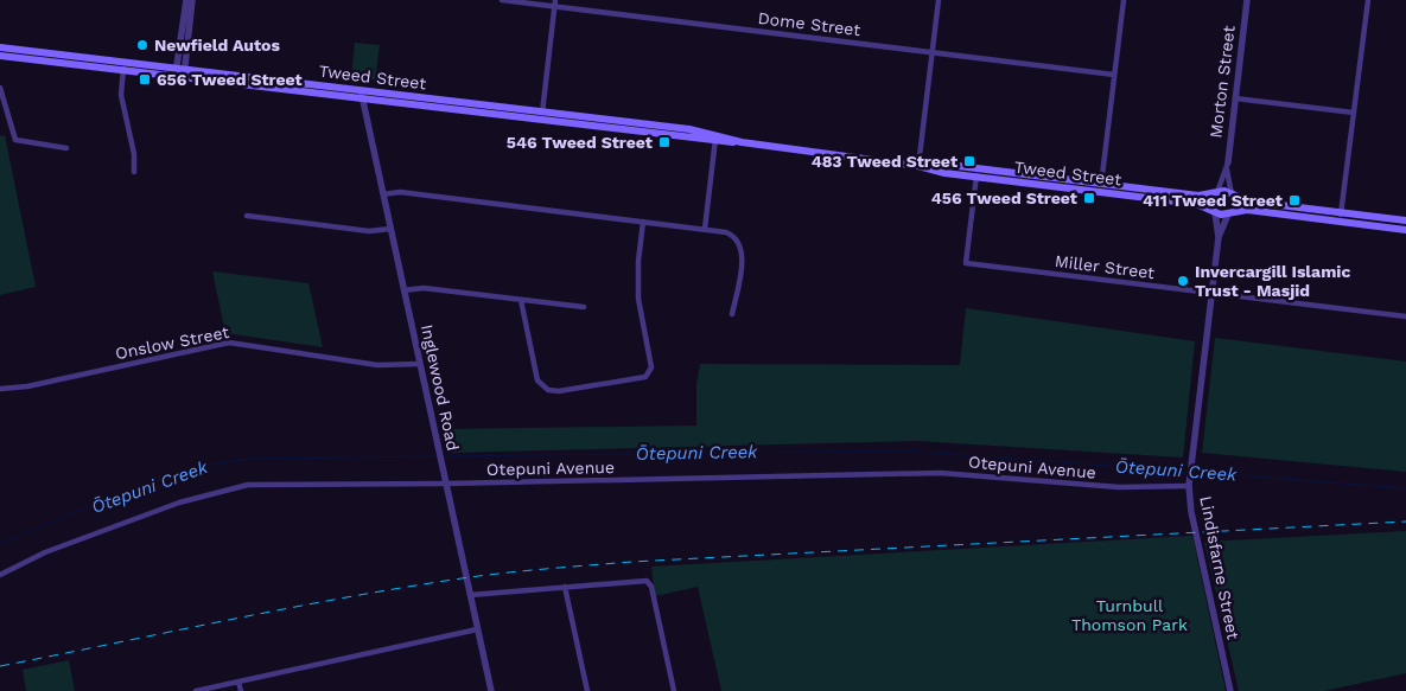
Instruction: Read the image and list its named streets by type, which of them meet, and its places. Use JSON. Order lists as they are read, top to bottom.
{
  "streets": {
    "main road": ["Tweed Street"],
    "street": [
      "Dome Street",
      "Morton Street",
      "Miller Street",
      "Onslow Street",
      "Inglewood Road",
      "Otepuni Avenue",
      "Lindisfarne Street"
    ]
  },
  "crossings": [
    ["Tweed Street", "Morton Street"],
    ["Tweed Street", "Miller Street"],
    ["Tweed Street", "Inglewood Road"],
    ["Tweed Street", "Lindisfarne Street"],
    ["Morton Street", "Lindisfarne Street"],
    ["Miller Street", "Lindisfarne Street"],
    ["Onslow Street", "Inglewood Road"],
    ["Inglewood Road", "Otepuni Avenue"],
    ["Otepuni Avenue", "Lindisfarne Street"]
  ],
  "water": ["Ōtepuni Creek"],
  "parks": ["Turnbull Thomson Park"],
  "places": {
    "other": ["Newfield Autos", "Invercargill Islamic Trust - Masjid"],
    "transit": [
      "656 Tweed Street",
      "546 Tweed Street",
      "483 Tweed Street",
      "456 Tweed Street",
      "411 Tweed Street"
    ]
  }
}
